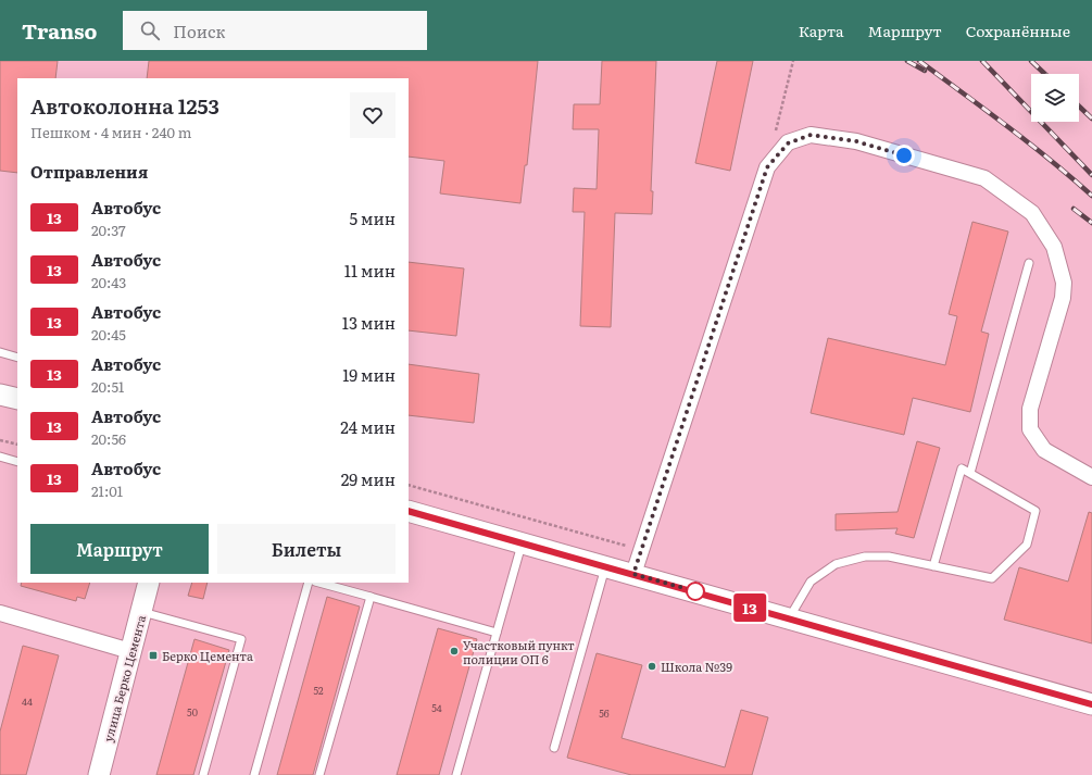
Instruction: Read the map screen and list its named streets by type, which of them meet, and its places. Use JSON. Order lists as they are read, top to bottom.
{
  "streets": {
    "main road": ["улица Берко Цемента"]
  },
  "places": {
    "other": ["Участковый пункт полиции ОП 6", "Школа №39"],
    "transit": ["Берко Цемента"]
  },
  "lines": ["bus line 13"],
  "house_numbers": [
    "52",
    "44",
    "54",
    "50",
    "56"
  ],
  "page": {
    "header": "Transo",
    "search": "Поиск",
    "nav": ["Карта", "Маршрут", "Сохранённые"],
    "on_map": "13",
    "heading": [
      ["Автоколонна 1253", "Пешком · 4 мин · 240 m"],
      "Отправления"
    ],
    "list": [
      {
        "mark": "13",
        "name": "Автобус",
        "note": "20:37",
        "value": "5 мин"
      },
      {
        "mark": "13",
        "name": "Автобус",
        "note": "20:43",
        "value": "11 мин"
      },
      {
        "mark": "13",
        "name": "Автобус",
        "note": "20:45",
        "value": "13 мин"
      },
      {
        "mark": "13",
        "name": "Автобус",
        "note": "20:51",
        "value": "19 мин"
      },
      {
        "mark": "13",
        "name": "Автобус",
        "note": "20:56",
        "value": "24 мин"
      },
      {
        "mark": "13",
        "name": "Автобус",
        "note": "21:01",
        "value": "29 мин"
      }
    ],
    "buttons": ["Маршрут", "Билеты"]
  }
}
